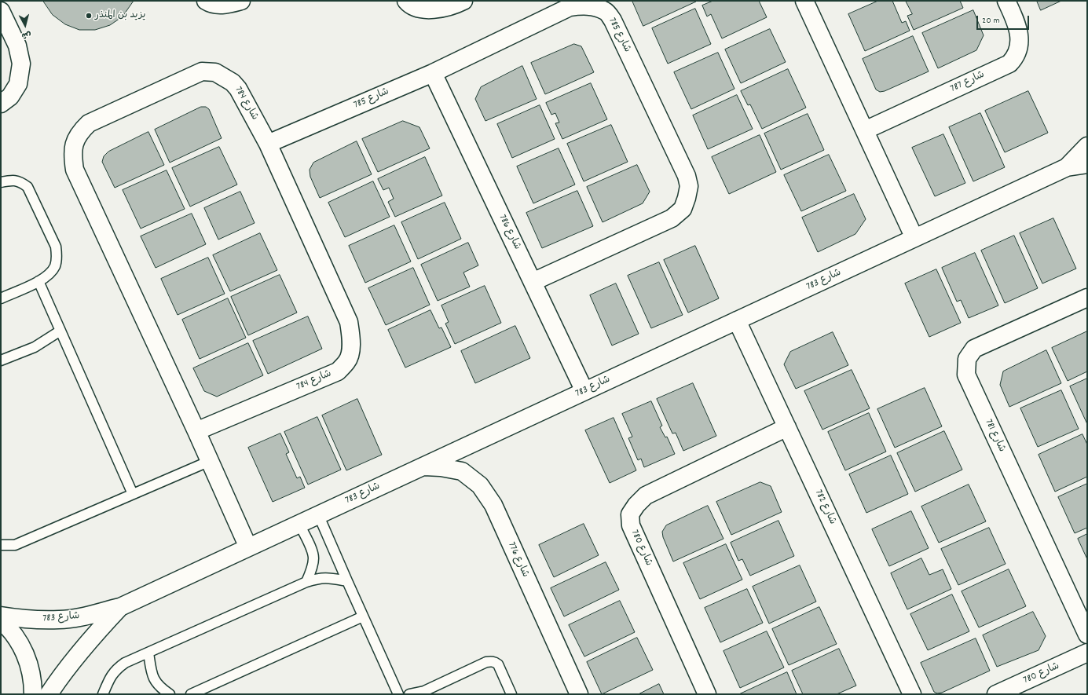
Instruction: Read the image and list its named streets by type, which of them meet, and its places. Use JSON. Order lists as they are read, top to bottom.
{
  "streets": {
    "street": [
      "شارع 785",
      "شارع 787",
      "شارع 784",
      "شارع 786",
      "شارع 783",
      "شارع 781",
      "شارع 782",
      "شارع 780",
      "شارع 776"
    ]
  },
  "crossings": [
    ["شارع 785", "شارع 784"],
    ["شارع 785", "شارع 786"],
    ["شارع 784", "شارع 783"],
    ["شارع 786", "شارع 783"],
    ["شارع 783", "شارع 782"],
    ["شارع 783", "شارع 776"],
    ["شارع 782", "شارع 780"]
  ],
  "places": ["يزيد بن المنذر"],
  "scale_bar": "20 m",
  "north": "bottom"
}
